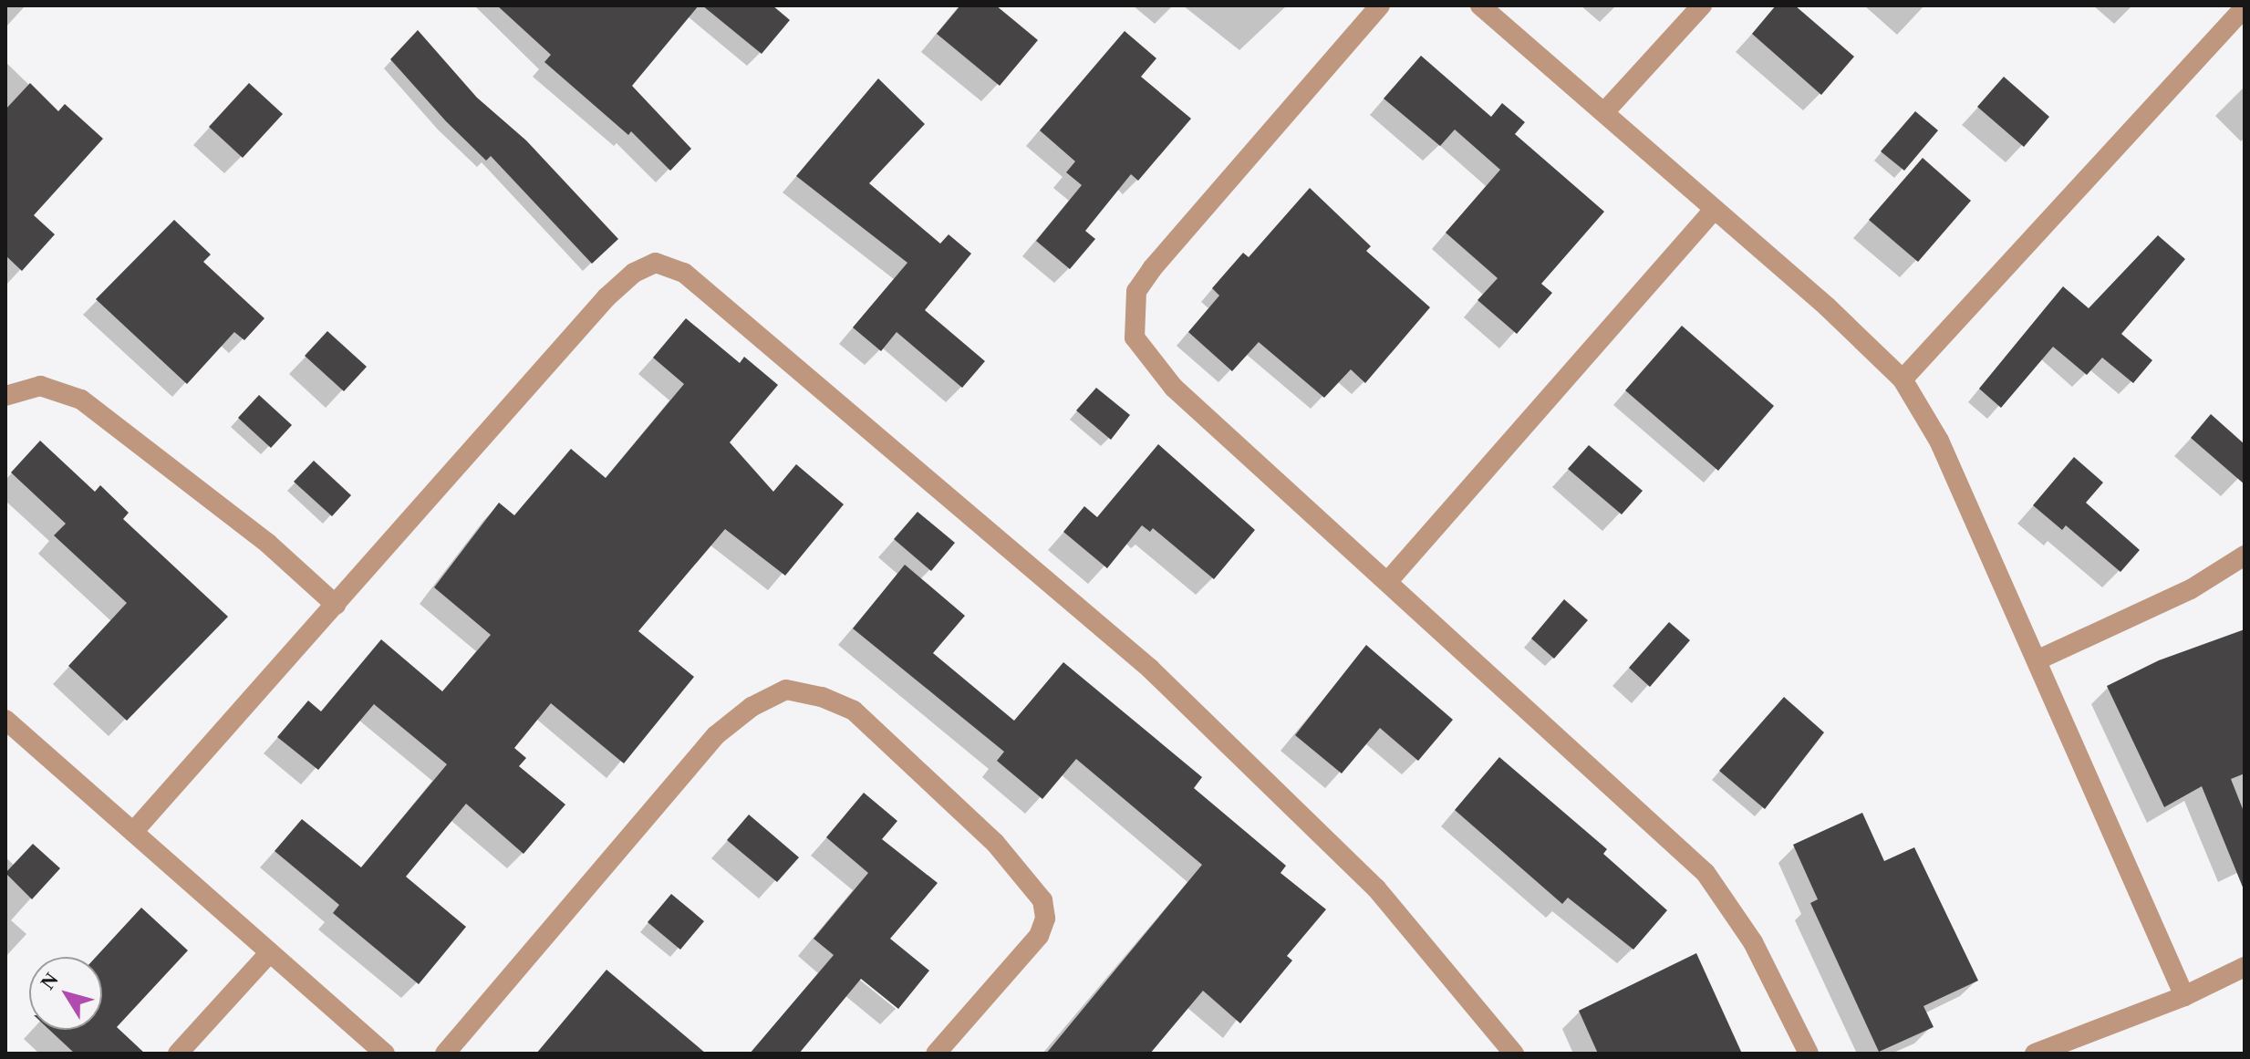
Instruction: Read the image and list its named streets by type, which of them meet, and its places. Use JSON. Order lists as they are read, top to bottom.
{
  "north": "top left"
}
